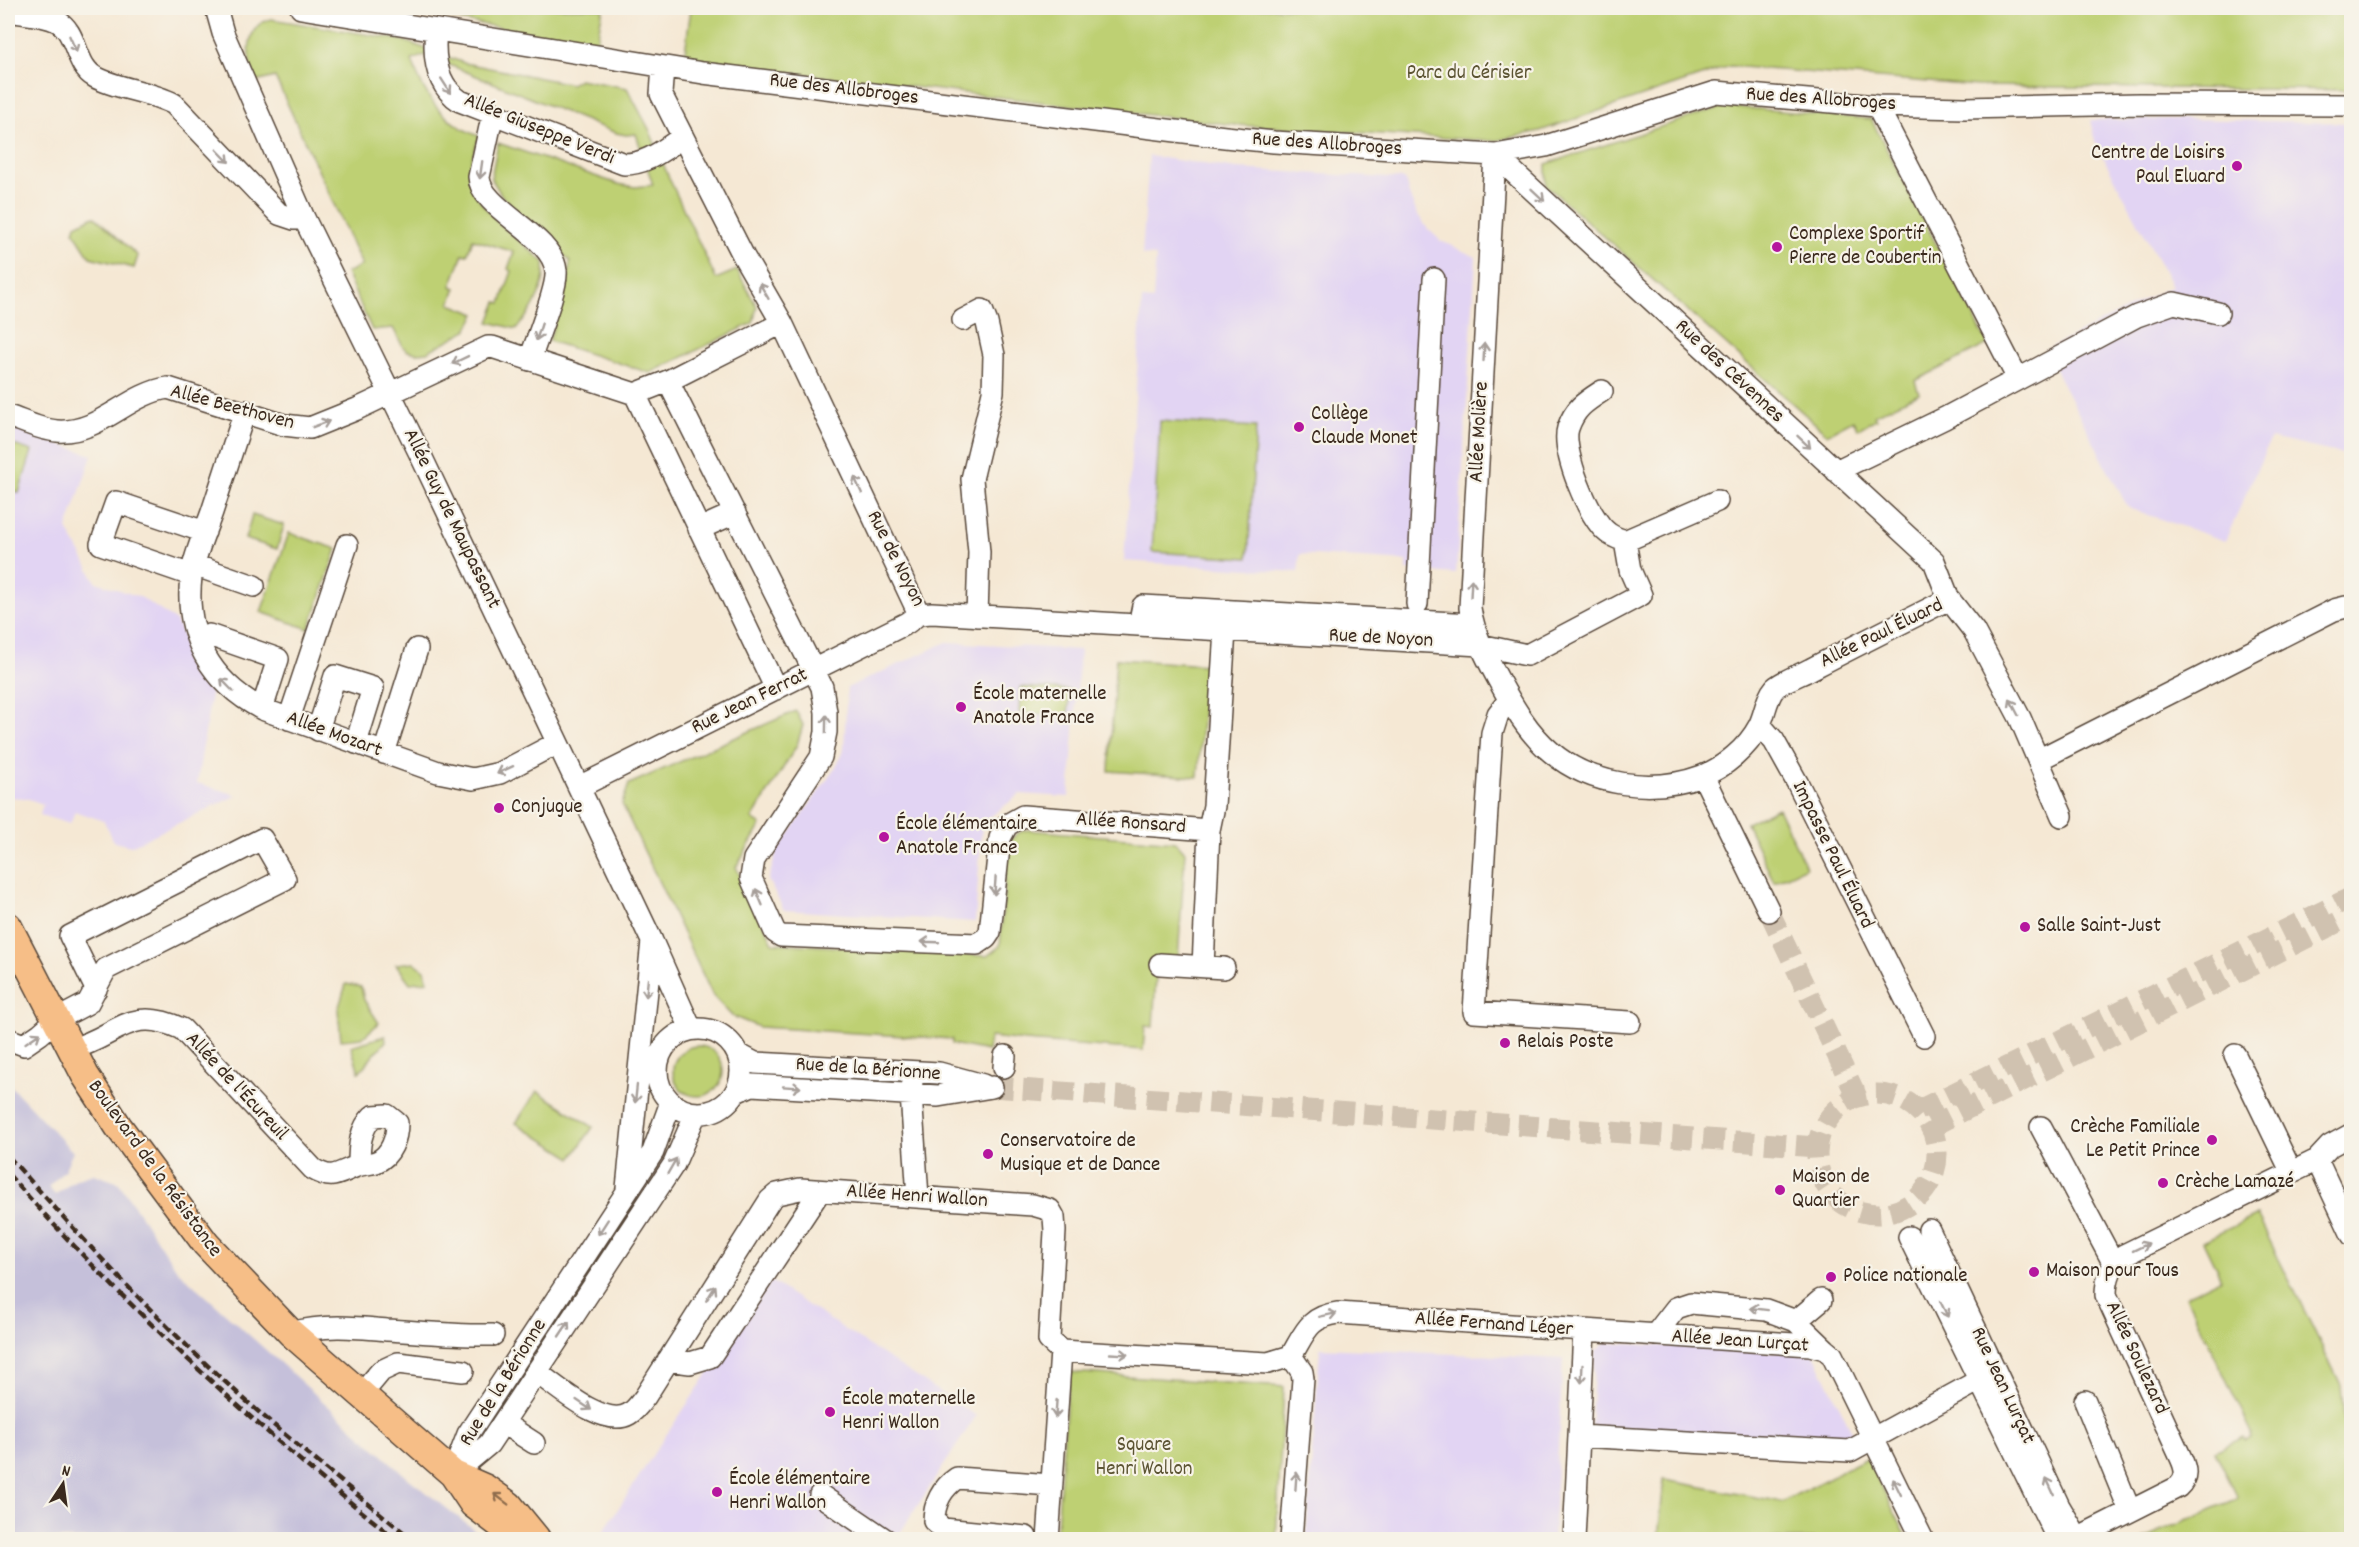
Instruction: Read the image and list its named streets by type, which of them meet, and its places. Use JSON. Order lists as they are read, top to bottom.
{
  "streets": {
    "main road": ["Boulevard de la Résistance"],
    "street": [
      "Rue des Allobroges",
      "Allée Giuseppe Verdi",
      "Rue des Cévennes",
      "Allée Beethoven",
      "Allée Molière",
      "Allée Guy de Maupassant",
      "Rue de Noyon",
      "Allée Paul Éluard",
      "Rue Jean Ferrat",
      "Allée Mozart",
      "Allée Ronsard",
      "Impasse Paul Éluard",
      "Rue de la Bérionne",
      "Allée de l'Écureuil",
      "Allée Henri Wallon",
      "Allée Fernand Léger",
      "Allée Jean Lurçat",
      "Allée Soulezard",
      "Rue Jean Lurçat"
    ]
  },
  "crossings": [
    ["Rue des Allobroges", "Allée Giuseppe Verdi"],
    ["Rue des Allobroges", "Rue des Cévennes"],
    ["Rue des Allobroges", "Allée Molière"],
    ["Rue des Allobroges", "Rue de Noyon"],
    ["Allée Giuseppe Verdi", "Rue de Noyon"],
    ["Rue des Cévennes", "Allée Molière"],
    ["Rue des Cévennes", "Allée Paul Éluard"],
    ["Allée Beethoven", "Allée Guy de Maupassant"],
    ["Allée Beethoven", "Allée Mozart"],
    ["Allée Molière", "Rue de Noyon"],
    ["Allée Molière", "Allée Paul Éluard"],
    ["Allée Guy de Maupassant", "Rue Jean Ferrat"],
    ["Allée Guy de Maupassant", "Allée Mozart"],
    ["Allée Guy de Maupassant", "Rue de la Bérionne"],
    ["Rue de Noyon", "Rue Jean Ferrat"],
    ["Rue de Noyon", "Allée Ronsard"],
    ["Allée Paul Éluard", "Impasse Paul Éluard"],
    ["Rue Jean Ferrat", "Allée Ronsard"],
    ["Rue de la Bérionne", "Boulevard de la Résistance"],
    ["Rue de la Bérionne", "Allée Henri Wallon"],
    ["Allée de l'Écureuil", "Boulevard de la Résistance"],
    ["Allée Fernand Léger", "Allée Jean Lurçat"],
    ["Allée Soulezard", "Rue Jean Lurçat"]
  ],
  "one_way": ["Rue des Cévennes", "Allée Mozart"],
  "parks": ["Parc du Cérisier", "Square Henri Wallon"],
  "places": [
    "Centre de Loisirs Paul Eluard",
    "Complexe Sportif Pierre de Coubertin",
    "Collège Claude Monet",
    "École maternelle Anatole France",
    "Conjugue",
    "École élémentaire Anatole France",
    "Salle Saint-Just",
    "Relais Poste",
    "Crèche Familiale Le Petit Prince",
    "Conservatoire de Musique et de Dance",
    "Crèche Lamazé",
    "Maison de Quartier",
    "Maison pour Tous",
    "Police nationale",
    "École maternelle Henri Wallon",
    "École élémentaire Henri Wallon"
  ],
  "north": "top"
}
